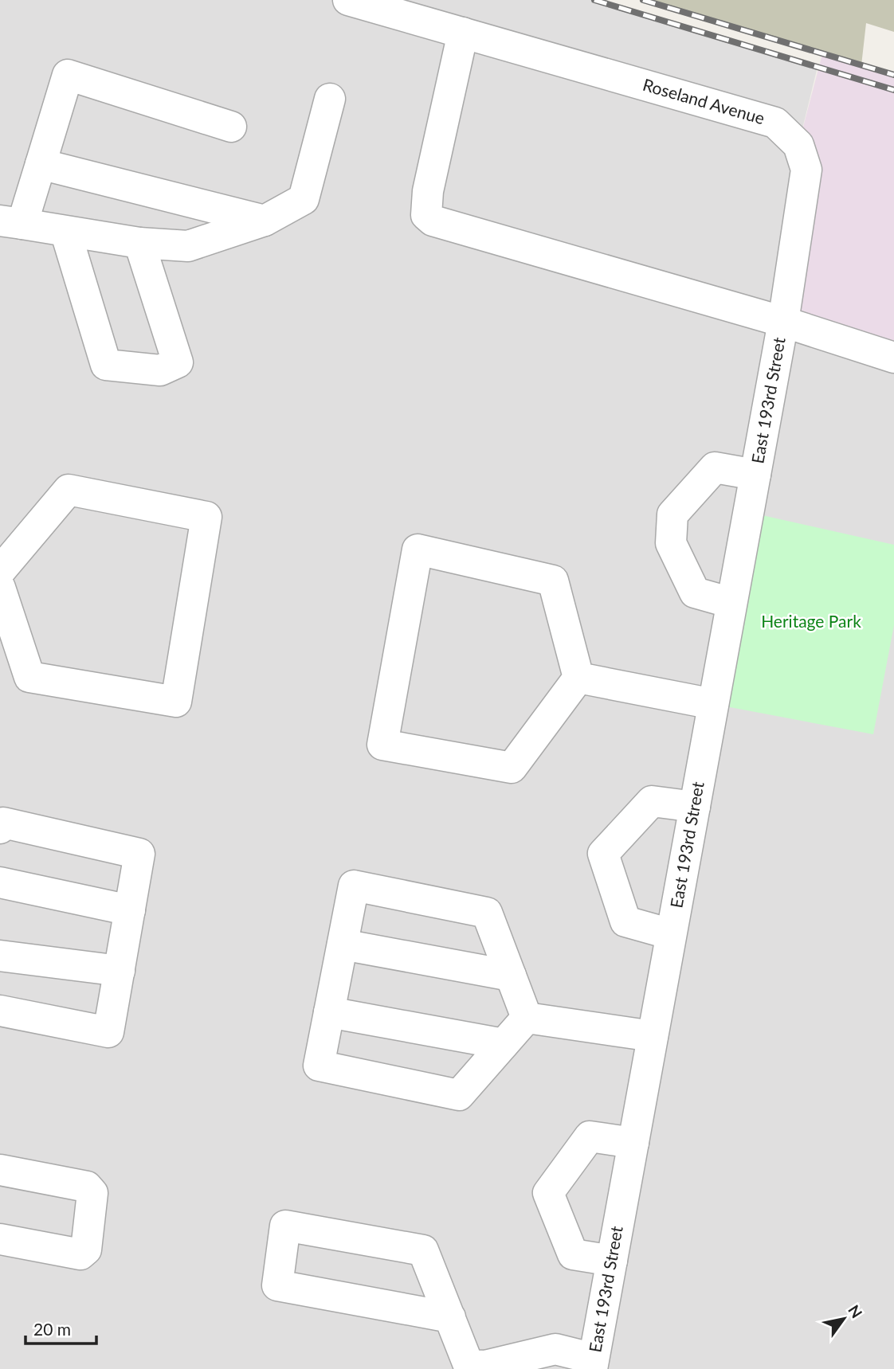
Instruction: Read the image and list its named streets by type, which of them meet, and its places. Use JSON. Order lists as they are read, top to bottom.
{
  "streets": {
    "street": ["Roseland Avenue", "East 193rd Street"]
  },
  "crossings": [
    ["Roseland Avenue", "East 193rd Street"]
  ],
  "parks": ["Heritage Park"],
  "scale_bar": "20 m",
  "north": "top right"
}
